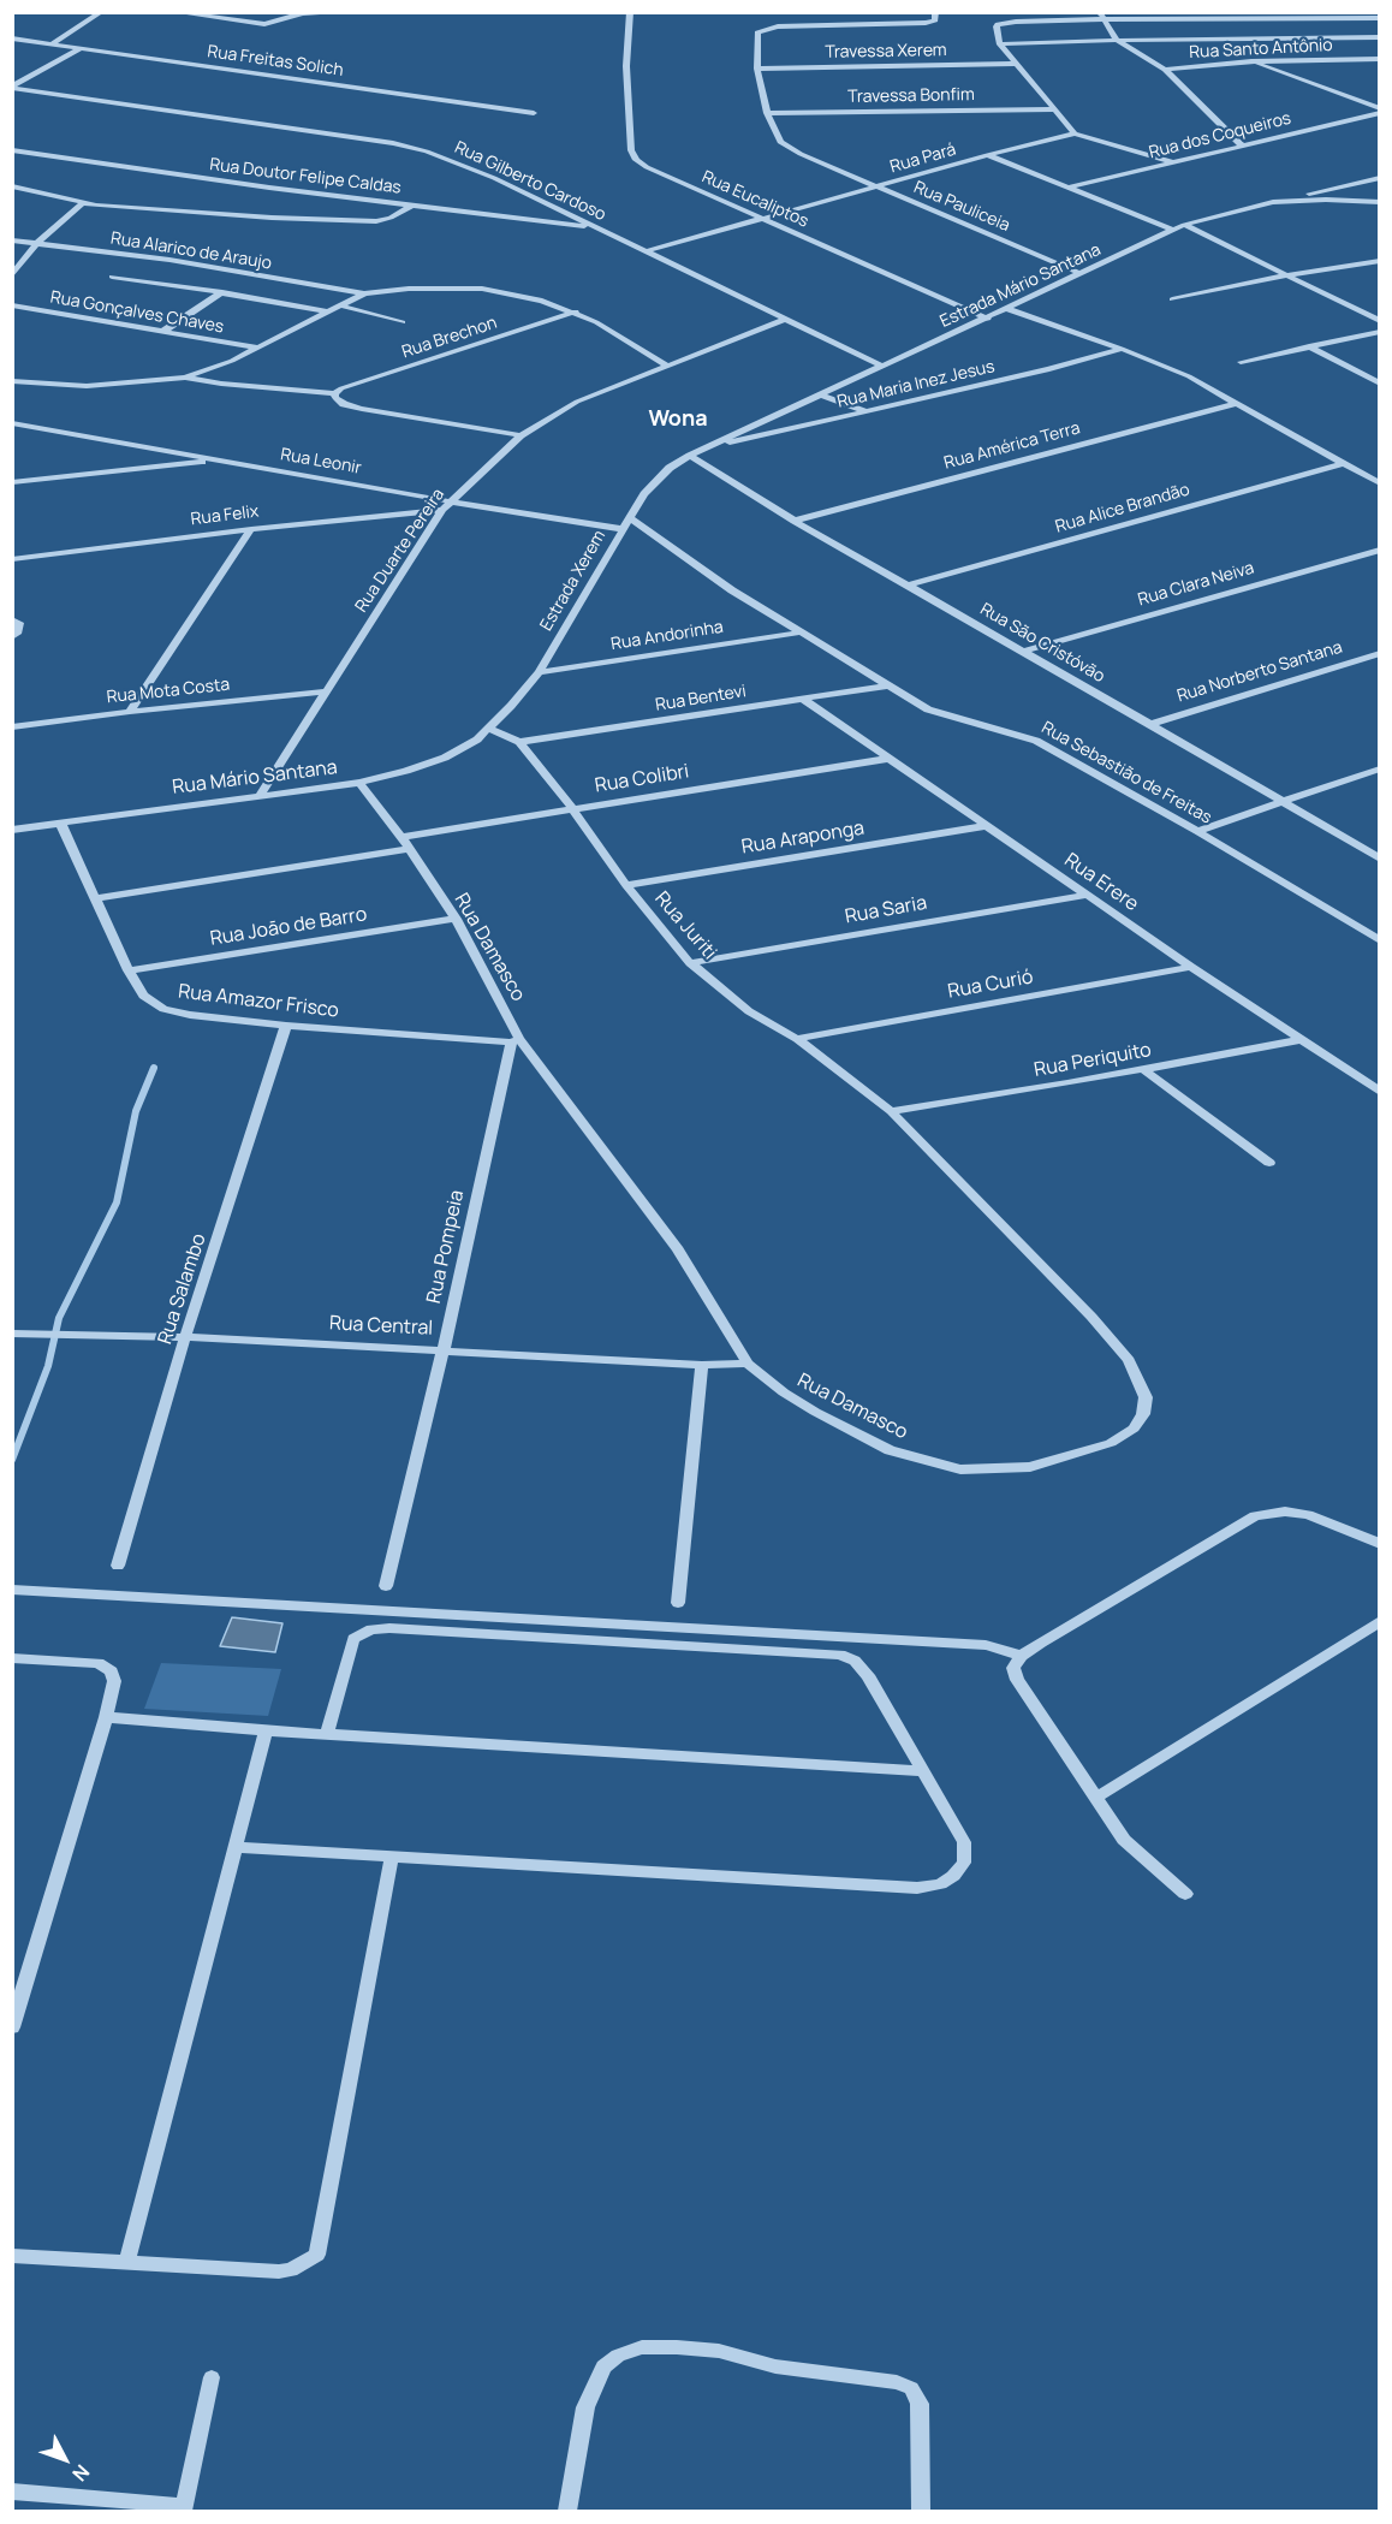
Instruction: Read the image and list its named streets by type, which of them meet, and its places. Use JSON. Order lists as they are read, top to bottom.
{
  "streets": {
    "street": [
      "Rua Santo Antônio",
      "Travessa Xerem",
      "Rua Freitas Solich",
      "Travessa Bonfim",
      "Rua dos Coqueiros",
      "Rua Pará",
      "Rua Doutor Felipe Caldas",
      "Rua Gilberto Cardoso",
      "Rua Eucaliptos",
      "Rua Pauliceia",
      "Rua Alarico de Araujo",
      "Estrada Mário Santana",
      "Rua Gonçalves Chaves",
      "Rua Brechon",
      "Rua Maria Inez Jesus",
      "Rua América Terra",
      "Rua Leonir",
      "Rua Alice Brandão",
      "Rua Felix",
      "Rua Duarte Pereira",
      "Estrada Xerem",
      "Rua Clara Neiva",
      "Rua Andorinha",
      "Rua São Cristóvão",
      "Rua Norberto Santana",
      "Rua Mota Costa",
      "Rua Bentevi",
      "Rua Sebastião de Freitas",
      "Rua Mário Santana",
      "Rua Colibri",
      "Rua Araponga",
      "Rua Erere",
      "Rua Saria",
      "Rua Juriti",
      "Rua Joāo de Barro",
      "Rua Damasco",
      "Rua Curió",
      "Rua Amazor Frisco",
      "Rua Periquito",
      "Rua Pompeia",
      "Rua Salambo",
      "Rua Central"
    ]
  },
  "crossings": [
    ["Rua Santo Antônio", "Rua dos Coqueiros"],
    ["Travessa Xerem", "Rua Pauliceia"],
    ["Travessa Bonfim", "Rua Pauliceia"],
    ["Rua Pará", "Rua Gilberto Cardoso"],
    ["Rua Pará", "Rua Eucaliptos"],
    ["Rua Pará", "Rua Pauliceia"],
    ["Rua Doutor Felipe Caldas", "Rua Gilberto Cardoso"],
    ["Rua Gilberto Cardoso", "Estrada Mário Santana"],
    ["Rua Gilberto Cardoso", "Rua Duarte Pereira"],
    ["Rua Eucaliptos", "Estrada Mário Santana"],
    ["Rua Pauliceia", "Estrada Mário Santana"],
    ["Estrada Mário Santana", "Rua Maria Inez Jesus"],
    ["Estrada Mário Santana", "Estrada Xerem"],
    ["Estrada Mário Santana", "Rua São Cristóvão"],
    ["Rua América Terra", "Rua São Cristóvão"],
    ["Rua Leonir", "Rua Felix"],
    ["Rua Leonir", "Rua Duarte Pereira"],
    ["Rua Leonir", "Estrada Xerem"],
    ["Rua Alice Brandão", "Rua São Cristóvão"],
    ["Rua Felix", "Rua Duarte Pereira"],
    ["Rua Duarte Pereira", "Rua Mota Costa"],
    ["Rua Duarte Pereira", "Rua Mário Santana"],
    ["Estrada Xerem", "Rua Andorinha"],
    ["Estrada Xerem", "Rua São Cristóvão"],
    ["Estrada Xerem", "Rua Sebastião de Freitas"],
    ["Estrada Xerem", "Rua Mário Santana"],
    ["Estrada Xerem", "Rua Juriti"],
    ["Rua Clara Neiva", "Rua São Cristóvão"],
    ["Rua Andorinha", "Rua Sebastião de Freitas"],
    ["Rua São Cristóvão", "Rua Norberto Santana"],
    ["Rua Bentevi", "Rua Sebastião de Freitas"],
    ["Rua Bentevi", "Rua Erere"],
    ["Rua Bentevi", "Rua Juriti"],
    ["Rua Mário Santana", "Rua Juriti"],
    ["Rua Mário Santana", "Rua Damasco"],
    ["Rua Mário Santana", "Rua Amazor Frisco"],
    ["Rua Colibri", "Rua Erere"],
    ["Rua Colibri", "Rua Juriti"],
    ["Rua Colibri", "Rua Damasco"],
    ["Rua Araponga", "Rua Erere"],
    ["Rua Araponga", "Rua Juriti"],
    ["Rua Erere", "Rua Saria"],
    ["Rua Erere", "Rua Curió"],
    ["Rua Erere", "Rua Periquito"],
    ["Rua Saria", "Rua Juriti"],
    ["Rua Juriti", "Rua Damasco"],
    ["Rua Juriti", "Rua Curió"],
    ["Rua Juriti", "Rua Periquito"],
    ["Rua Joāo de Barro", "Rua Damasco"],
    ["Rua Joāo de Barro", "Rua Amazor Frisco"],
    ["Rua Damasco", "Rua Amazor Frisco"],
    ["Rua Damasco", "Rua Periquito"],
    ["Rua Damasco", "Rua Pompeia"],
    ["Rua Damasco", "Rua Central"],
    ["Rua Amazor Frisco", "Rua Pompeia"],
    ["Rua Amazor Frisco", "Rua Salambo"],
    ["Rua Pompeia", "Rua Central"],
    ["Rua Salambo", "Rua Central"]
  ],
  "districts": ["Wona"],
  "north": "bottom right"
}
